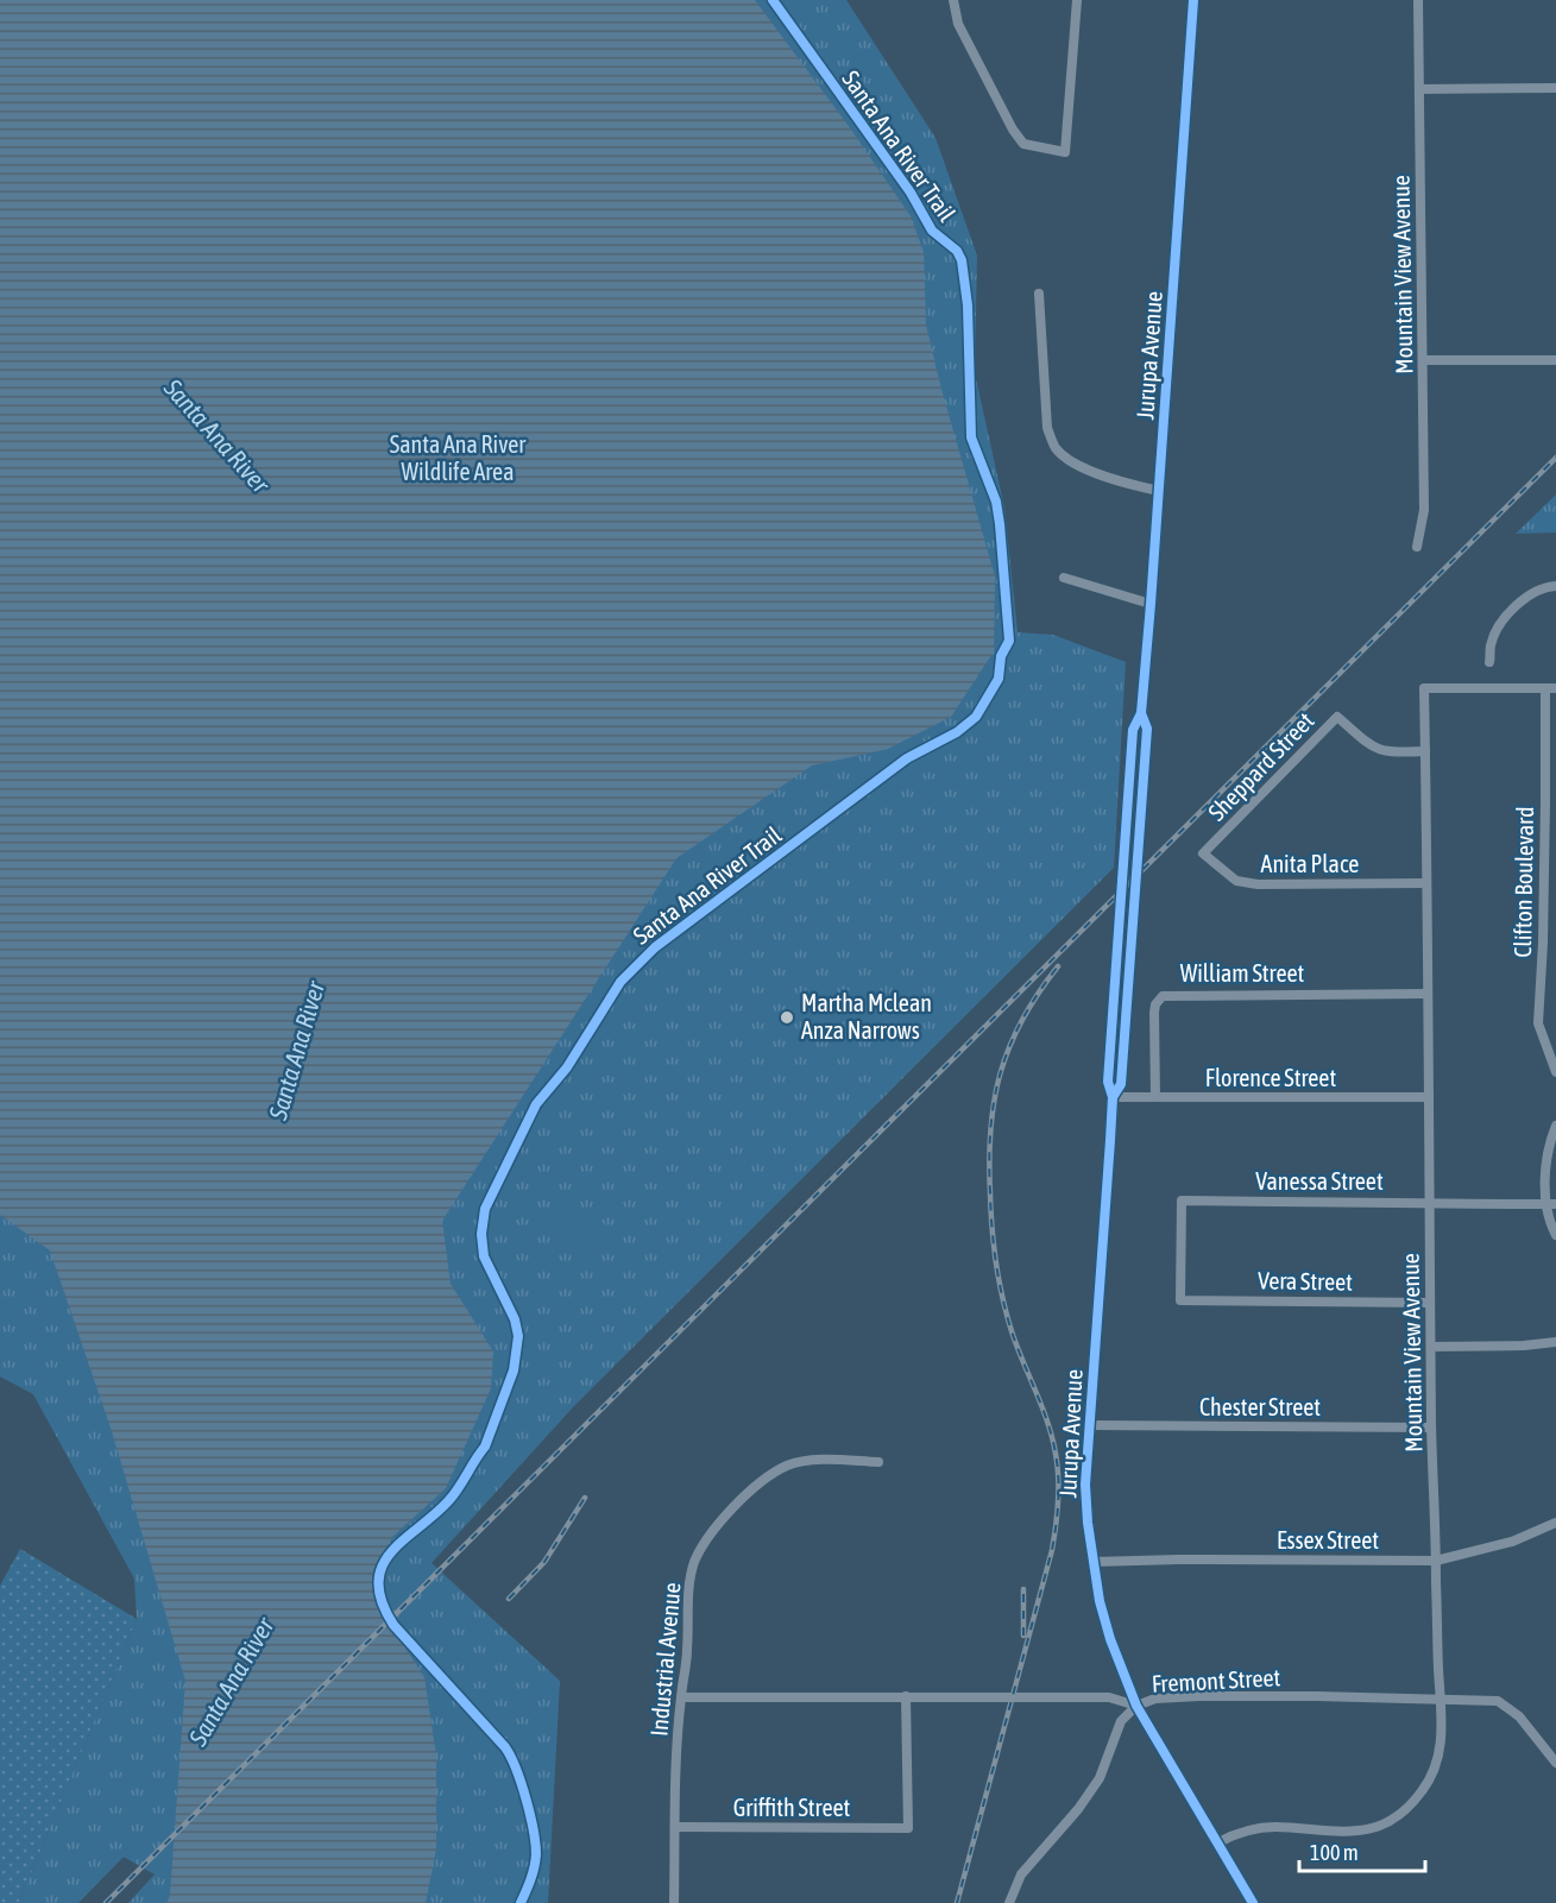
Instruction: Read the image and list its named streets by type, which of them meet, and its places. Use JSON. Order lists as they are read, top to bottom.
{
  "streets": {
    "main road": ["Jurupa Avenue"],
    "street": [
      "Mountain View Avenue",
      "Sheppard Street",
      "Anita Place",
      "Clifton Boulevard",
      "William Street",
      "Florence Street",
      "Vanessa Street",
      "Vera Street",
      "Chester Street",
      "Essex Street",
      "Industrial Avenue",
      "Fremont Street",
      "Griffith Street"
    ],
    "cycle path": ["Santa Ana River Trail"]
  },
  "crossings": [
    ["Mountain View Avenue", "Jurupa Avenue"],
    ["Mountain View Avenue", "Sheppard Street"],
    ["Mountain View Avenue", "Anita Place"],
    ["Mountain View Avenue", "Clifton Boulevard"],
    ["Mountain View Avenue", "William Street"],
    ["Mountain View Avenue", "Florence Street"],
    ["Mountain View Avenue", "Vanessa Street"],
    ["Mountain View Avenue", "Vera Street"],
    ["Mountain View Avenue", "Chester Street"],
    ["Mountain View Avenue", "Essex Street"],
    ["Mountain View Avenue", "Fremont Street"],
    ["Jurupa Avenue", "Florence Street"],
    ["Jurupa Avenue", "Chester Street"],
    ["Jurupa Avenue", "Essex Street"],
    ["Jurupa Avenue", "Fremont Street"],
    ["Sheppard Street", "Anita Place"],
    ["William Street", "Florence Street"],
    ["Vanessa Street", "Vera Street"],
    ["Industrial Avenue", "Fremont Street"],
    ["Industrial Avenue", "Griffith Street"],
    ["Fremont Street", "Griffith Street"]
  ],
  "water": ["Santa Ana River"],
  "parks": ["Santa Ana River Wildlife Area"],
  "places": ["Martha Mclean Anza Narrows"],
  "scale_bar": "100 m"
}
